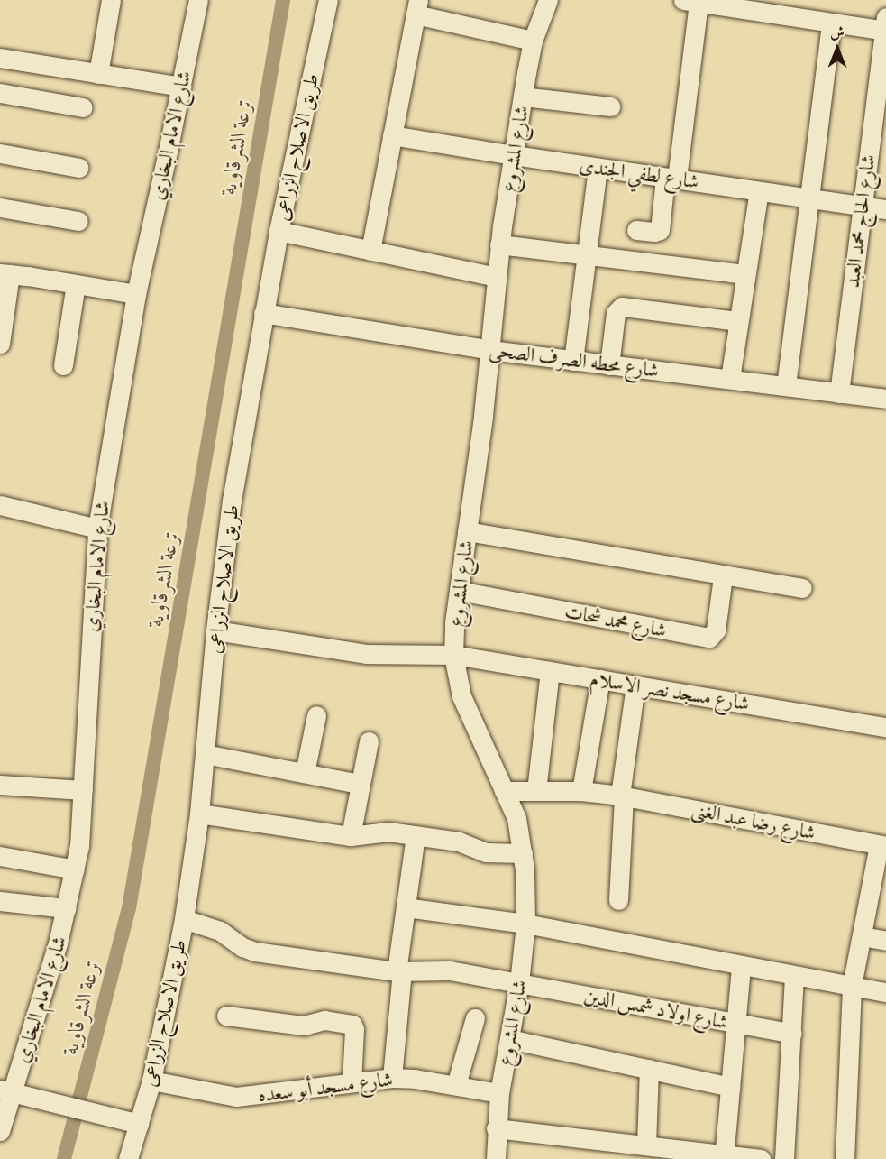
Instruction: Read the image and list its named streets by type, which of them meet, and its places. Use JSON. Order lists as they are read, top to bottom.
{
  "streets": {
    "street": [
      "شارع الامام البخاري",
      "طريق الاصلاح الزراعى",
      "شارع المشروع",
      "شارع لطفي الجندى",
      "شارع الحاج محمد العبد",
      "شارع محطه الصرف الصحى",
      "شارع محمد شحات",
      "شارع مسجد نصر الاسلام",
      "شارع رضا عبد الغنى",
      "شارع اولاد شمس الدين",
      "شارع مسجد أبو سعده"
    ]
  },
  "crossings": [
    ["طريق الاصلاح الزراعى", "شارع محطه الصرف الصحى"],
    ["طريق الاصلاح الزراعى", "شارع مسجد نصر الاسلام"],
    ["طريق الاصلاح الزراعى", "شارع اولاد شمس الدين"],
    ["طريق الاصلاح الزراعى", "شارع مسجد أبو سعده"],
    ["شارع المشروع", "شارع لطفي الجندى"],
    ["شارع المشروع", "شارع محطه الصرف الصحى"],
    ["شارع المشروع", "شارع محمد شحات"],
    ["شارع المشروع", "شارع مسجد نصر الاسلام"],
    ["شارع المشروع", "شارع رضا عبد الغنى"],
    ["شارع المشروع", "شارع اولاد شمس الدين"],
    ["شارع المشروع", "شارع مسجد أبو سعده"],
    ["شارع لطفي الجندى", "شارع الحاج محمد العبد"],
    ["شارع الحاج محمد العبد", "شارع محطه الصرف الصحى"]
  ],
  "water": ["ترعة الشرقاوية"],
  "north": "top"
}
